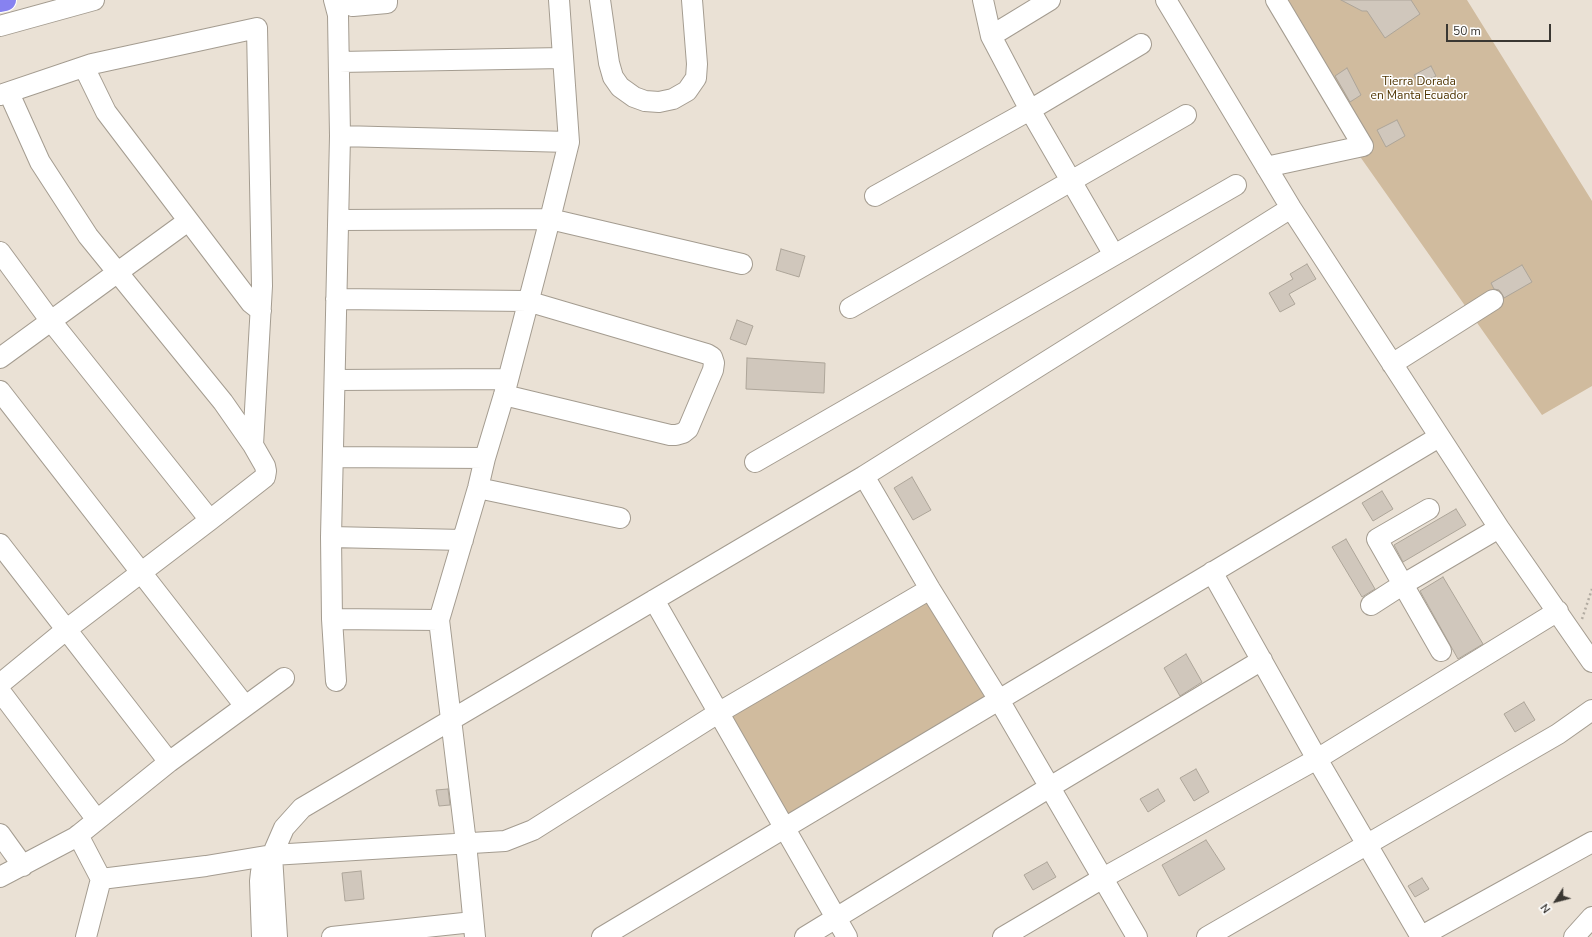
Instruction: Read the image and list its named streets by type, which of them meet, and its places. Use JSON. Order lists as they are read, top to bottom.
{
  "parks": ["Tierra Dorada en Manta Ecuador"],
  "scale_bar": "50 m",
  "north": "bottom left"
}
